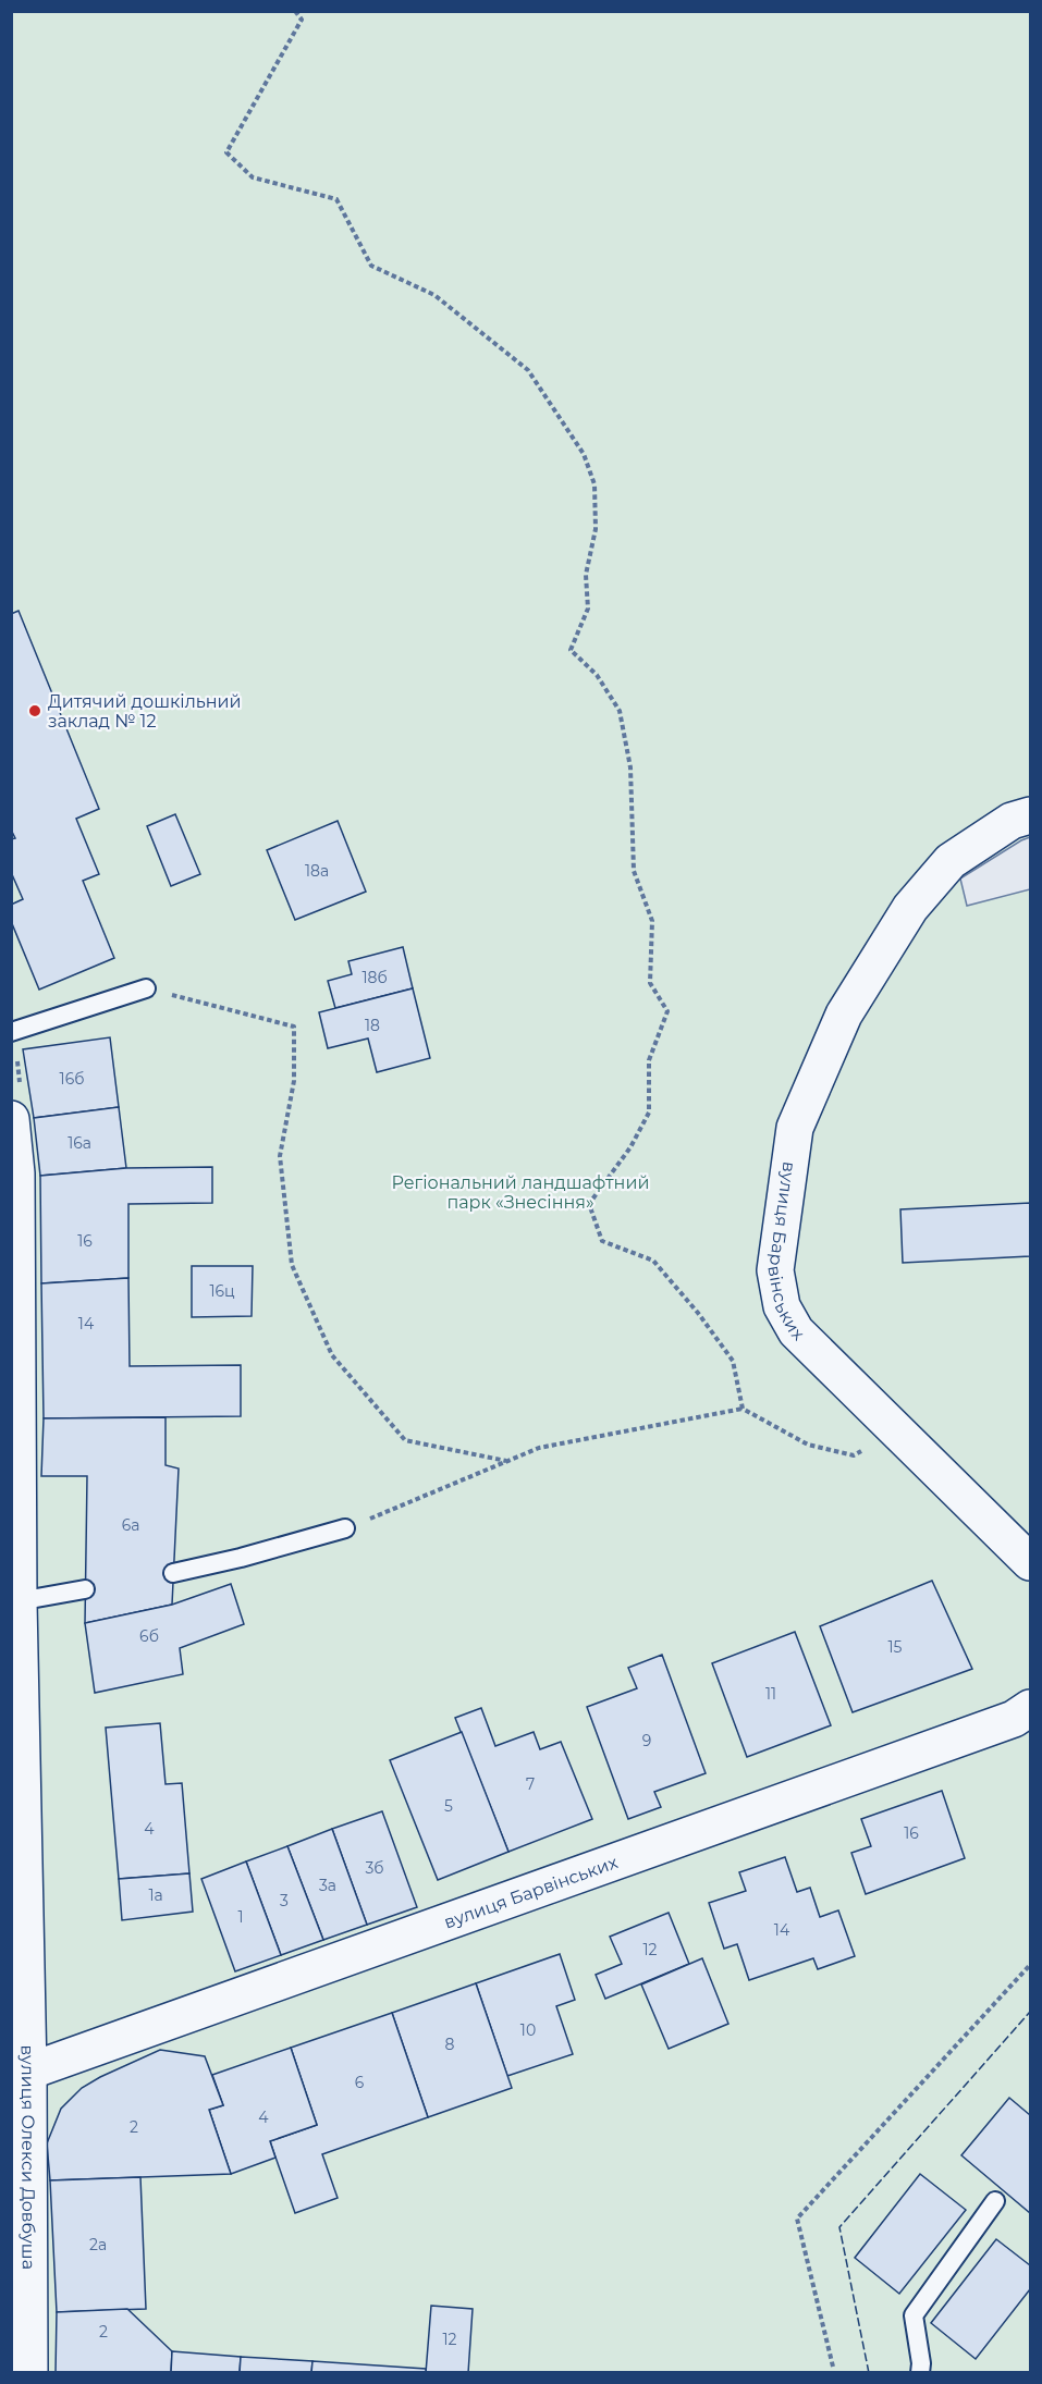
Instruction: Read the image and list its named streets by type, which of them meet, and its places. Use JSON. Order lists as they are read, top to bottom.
{
  "streets": {
    "street": ["вулиця Барвінських", "вулиця Олекси Довбуша"]
  },
  "crossings": [
    ["вулиця Барвінських", "вулиця Олекси Довбуша"]
  ],
  "parks": ["Регіональний ландшафтний парк «Знесіння»"],
  "places": ["Дитячий дошкільний заклад № 12"],
  "house_numbers": [
    "18а",
    "18б",
    "18",
    "16б",
    "16а",
    "16",
    "16ц",
    "14",
    "6а",
    "6б",
    "15",
    "11",
    "9",
    "7",
    "5",
    "4",
    "16",
    "3б",
    "3а",
    "1а",
    "3",
    "1",
    "14",
    "12",
    "10",
    "8",
    "6",
    "4",
    "2",
    "2а",
    "2",
    "12"
  ]
}
